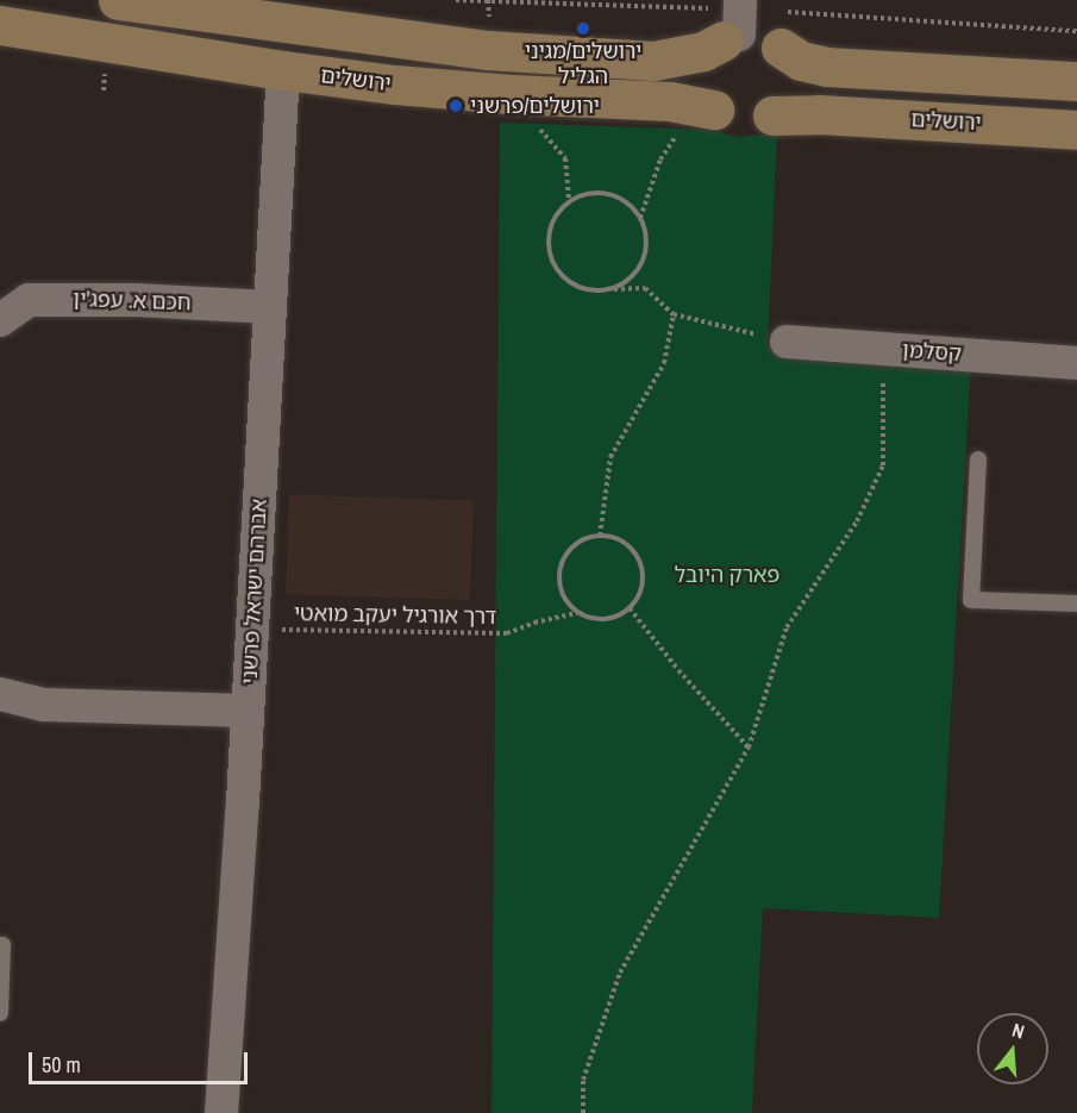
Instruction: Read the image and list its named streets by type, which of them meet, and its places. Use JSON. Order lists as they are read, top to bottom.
{
  "streets": {
    "street": [
      "ירושלים",
      "חכם א. עפג'ין",
      "קסלמן",
      "אברהם ישראל פרשני"
    ],
    "path": ["דרך אורגיל יעקב מואטי"]
  },
  "crossings": [
    ["ירושלים", "אברהם ישראל פרשני"],
    ["חכם א. עפג'ין", "אברהם ישראל פרשני"],
    ["אברהם ישראל פרשני", "דרך אורגיל יעקב מואטי"]
  ],
  "parks": ["פארק היובל"],
  "places": ["ירושלים/מגיני הגליל", "ירושלים/פרשני"],
  "scale_bar": "50 m",
  "north": "top"
}
